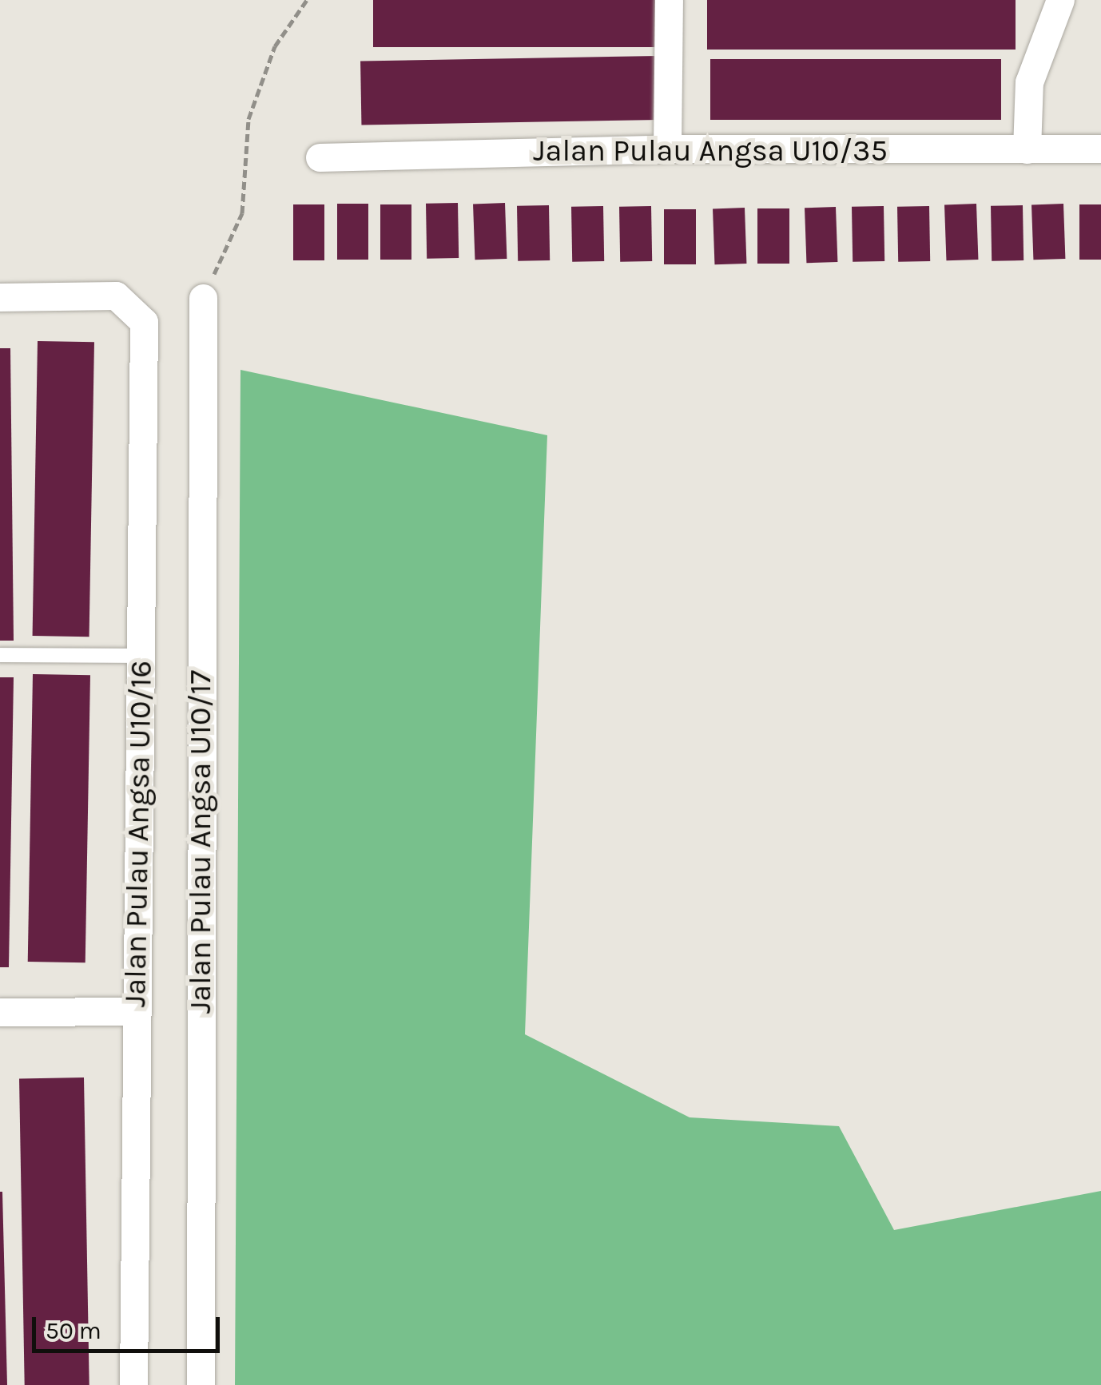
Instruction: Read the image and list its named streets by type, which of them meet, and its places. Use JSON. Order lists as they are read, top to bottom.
{
  "streets": {
    "street": ["Jalan Pulau Angsa U10/35", "Jalan Pulau Angsa U10/16", "Jalan Pulau Angsa U10/17"]
  },
  "scale_bar": "50 m"
}
